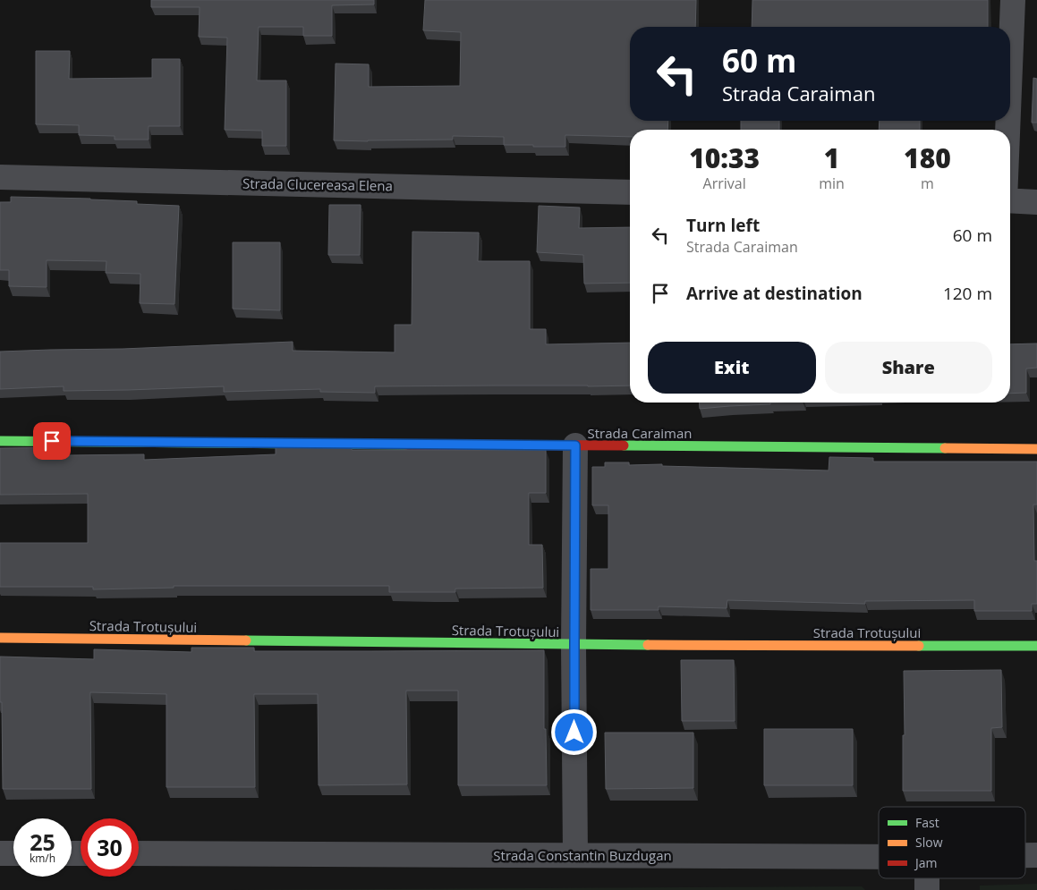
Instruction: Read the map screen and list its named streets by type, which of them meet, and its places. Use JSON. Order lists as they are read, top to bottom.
{
  "streets": {
    "street": [
      "Strada Clucereasa Elena",
      "Strada Caraiman",
      "Strada Trotușului",
      "Strada Constantin Buzdugan"
    ]
  },
  "legend": ["Fast", "Slow", "Jam"],
  "page": {
    "turn": ["60 m", "Strada Caraiman"],
    "eta": [
      "10:33",
      "Arrival",
      "1",
      "min",
      "180",
      "m"
    ],
    "list": [
      {
        "name": "Turn left",
        "note": "Strada Caraiman",
        "value": "60 m"
      },
      {
        "name": "Arrive at destination",
        "value": "120 m"
      }
    ],
    "buttons": ["Exit", "Share"],
    "speed": "25 km/h",
    "limit": "30"
  }
}
